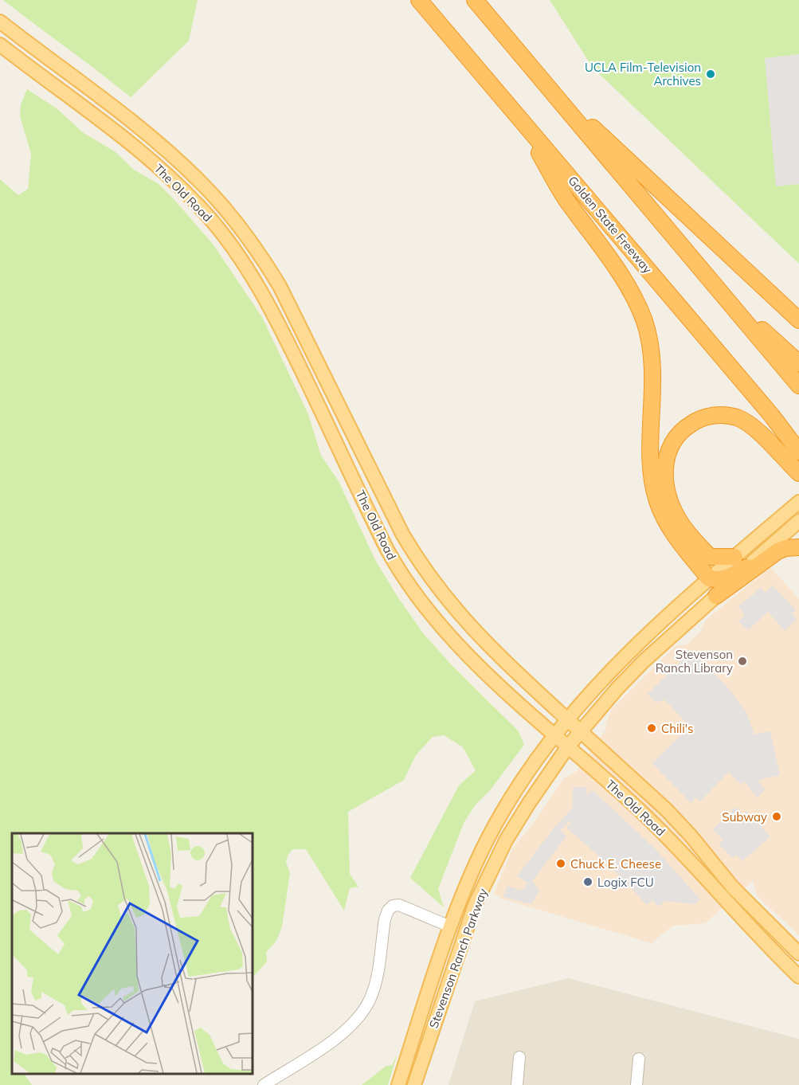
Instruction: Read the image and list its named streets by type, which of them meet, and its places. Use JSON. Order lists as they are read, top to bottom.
{
  "streets": {
    "highway": ["Golden State Freeway"],
    "main road": ["The Old Road", "Stevenson Ranch Parkway"]
  },
  "crossings": [
    ["The Old Road", "Stevenson Ranch Parkway"]
  ],
  "places": [
    "UCLA Film-Television Archives",
    "Stevenson Ranch Library",
    "Chili's",
    "Subway",
    "Chuck E. Cheese",
    "Logix FCU"
  ]
}
